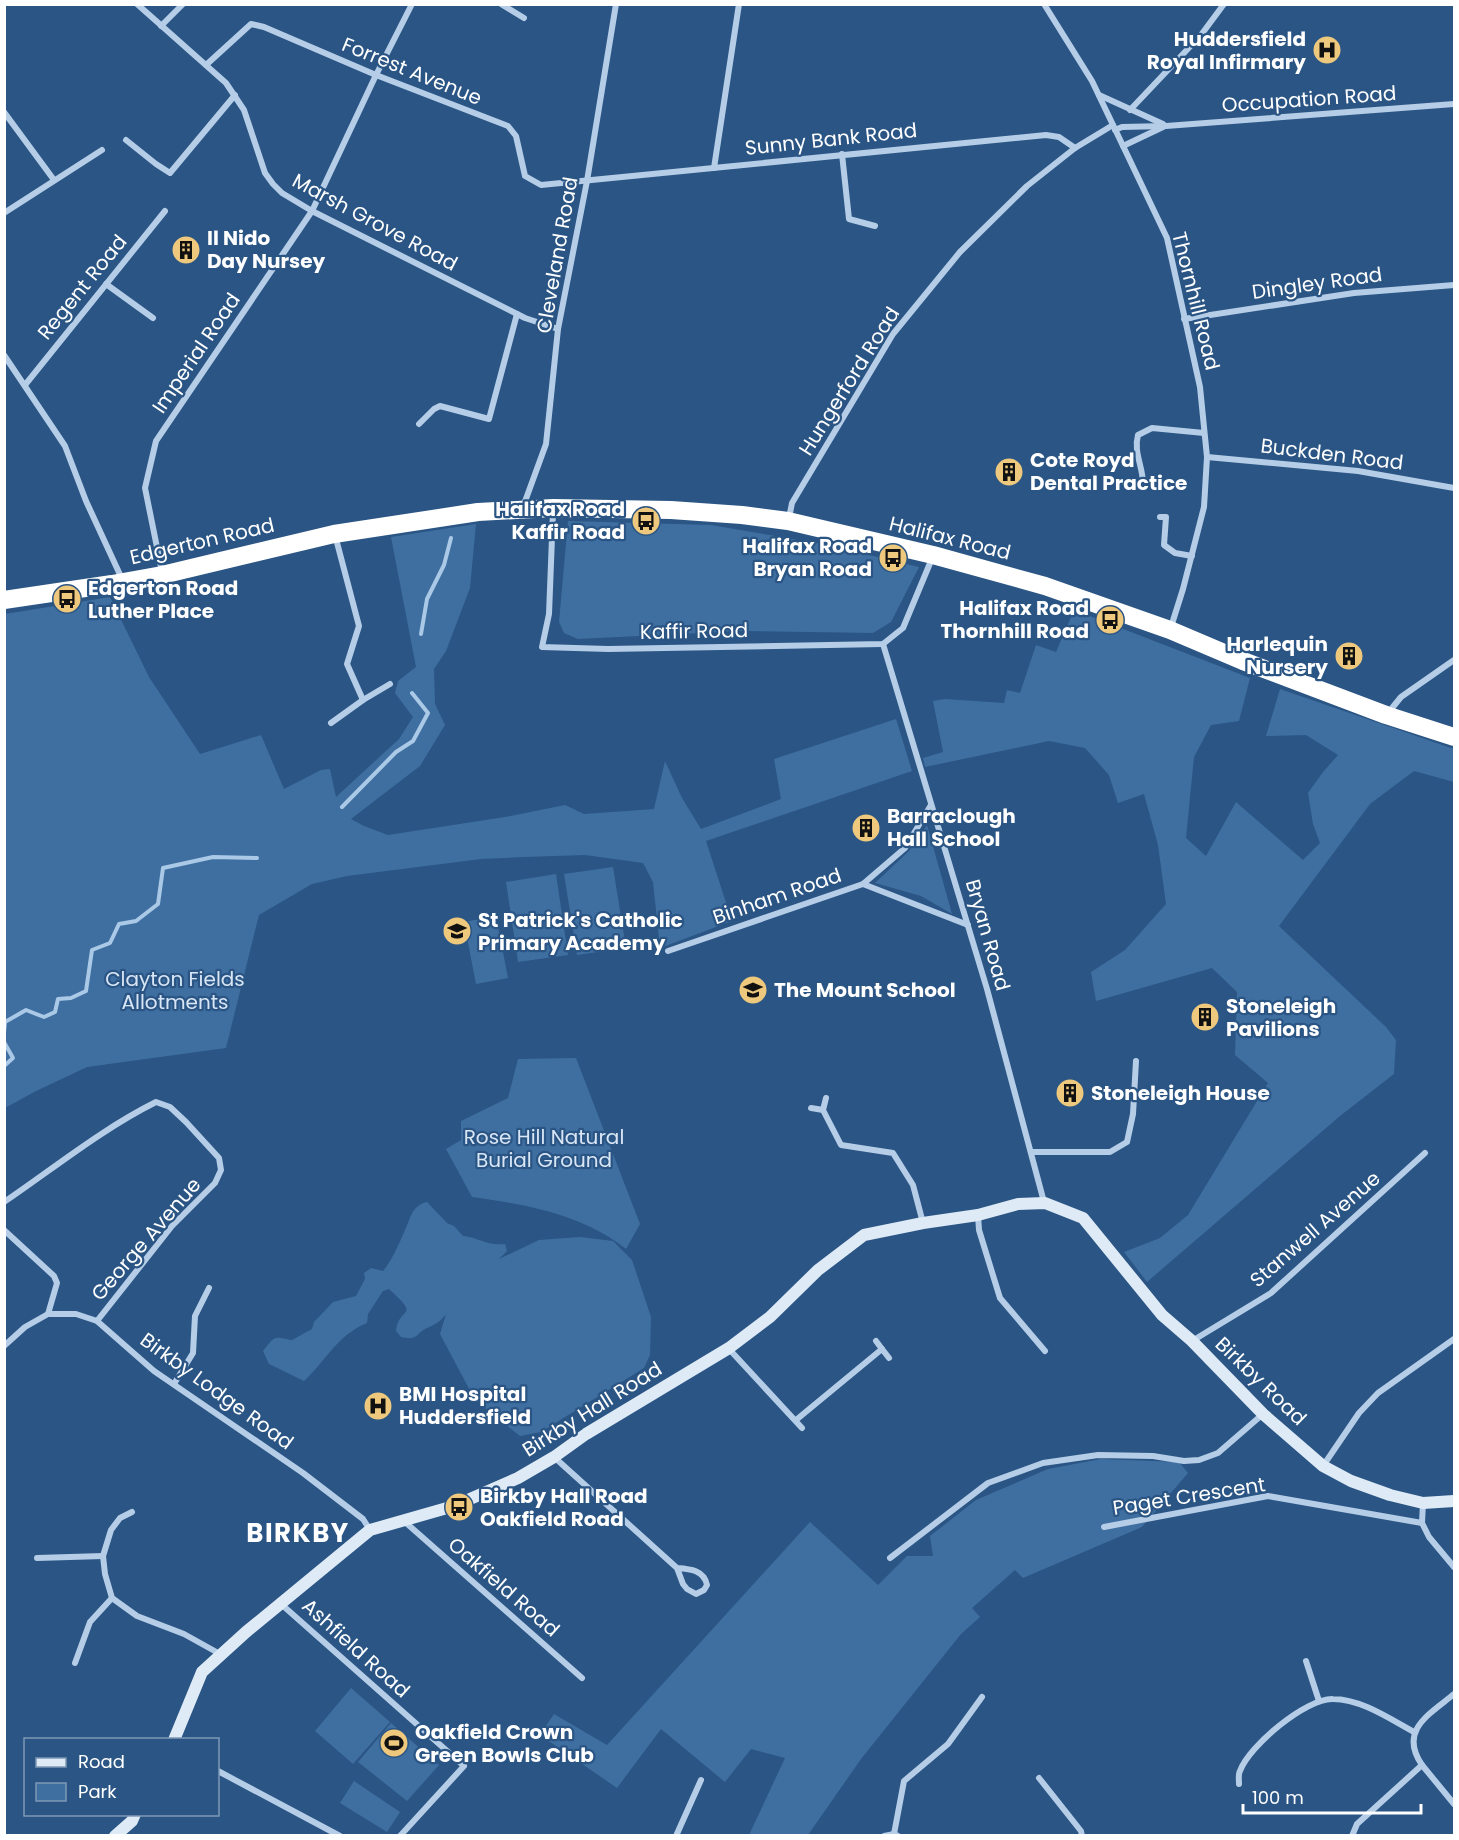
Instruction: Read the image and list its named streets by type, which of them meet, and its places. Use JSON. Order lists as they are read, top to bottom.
{
  "streets": {
    "highway": ["Halifax Road", "Edgerton Road"],
    "street": [
      "Forrest Avenue",
      "Occupation Road",
      "Sunny Bank Road",
      "Marsh Grove Road",
      "Cleveland Road",
      "Dingley Road",
      "Regent Road",
      "Thornhill Road",
      "Imperial Road",
      "Hungerford Road",
      "Buckden Road",
      "Kaffir Road",
      "Binham Road",
      "Bryan Road",
      "Stanwell Avenue",
      "George Avenue",
      "Birkby Road",
      "Birkby Lodge Road",
      "Birkby Hall Road",
      "Paget Crescent",
      "Oakfield Road",
      "Ashfield Road"
    ]
  },
  "crossings": [
    ["Forrest Avenue", "Sunny Bank Road"],
    ["Forrest Avenue", "Marsh Grove Road"],
    ["Forrest Avenue", "Cleveland Road"],
    ["Forrest Avenue", "Imperial Road"],
    ["Occupation Road", "Thornhill Road"],
    ["Occupation Road", "Hungerford Road"],
    ["Sunny Bank Road", "Cleveland Road"],
    ["Sunny Bank Road", "Hungerford Road"],
    ["Marsh Grove Road", "Cleveland Road"],
    ["Marsh Grove Road", "Imperial Road"],
    ["Cleveland Road", "Halifax Road"],
    ["Dingley Road", "Thornhill Road"],
    ["Thornhill Road", "Hungerford Road"],
    ["Thornhill Road", "Buckden Road"],
    ["Thornhill Road", "Halifax Road"],
    ["Imperial Road", "Edgerton Road"],
    ["Hungerford Road", "Halifax Road"],
    ["Halifax Road", "Edgerton Road"],
    ["Halifax Road", "Kaffir Road"],
    ["Kaffir Road", "Bryan Road"],
    ["Binham Road", "Bryan Road"],
    ["Bryan Road", "Birkby Hall Road"],
    ["Stanwell Avenue", "Birkby Road"],
    ["George Avenue", "Birkby Lodge Road"],
    ["Birkby Road", "Birkby Hall Road"],
    ["Birkby Lodge Road", "Birkby Hall Road"],
    ["Birkby Hall Road", "Oakfield Road"],
    ["Birkby Hall Road", "Ashfield Road"]
  ],
  "districts": ["BIRKBY"],
  "parks": ["Clayton Fields Allotments", "Rose Hill Natural Burial Ground"],
  "places": {
    "hospital": ["Huddersfield Royal Infirmary", "BMI Hospital Huddersfield"],
    "building": [
      "Il Nido Day Nursey",
      "Cote Royd Dental Practice",
      "Harlequin Nursery",
      "Barraclough Hall School",
      "Stoneleigh Pavilions",
      "Stoneleigh House"
    ],
    "bus stop": [
      "Halifax Road Kaffir Road",
      "Halifax Road Bryan Road",
      "Edgerton Road Luther Place",
      "Halifax Road Thornhill Road",
      "Birkby Hall Road Oakfield Road"
    ],
    "school or university": ["St Patrick's Catholic Primary Academy", "The Mount School"],
    "sports": ["Oakfield Crown Green Bowls Club"]
  },
  "legend": ["Road", "Park"],
  "scale_bar": "100 m"
}
